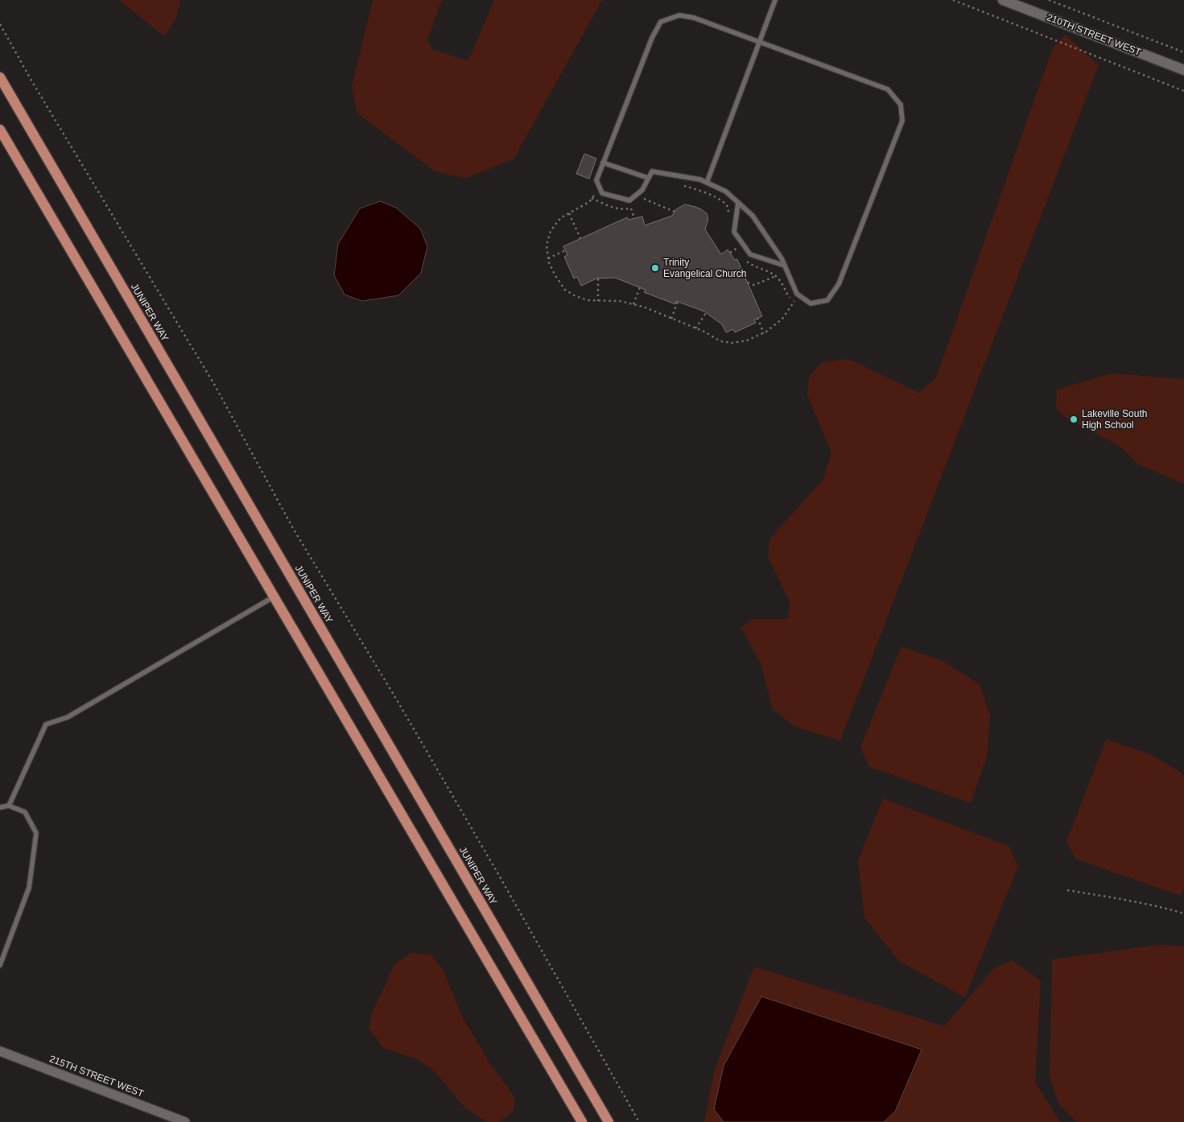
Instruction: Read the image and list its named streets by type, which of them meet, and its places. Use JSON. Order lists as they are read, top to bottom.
{
  "streets": {
    "main road": ["JUNIPER WAY"],
    "street": ["210TH STREET WEST", "215TH STREET WEST"]
  },
  "places": ["Trinity Evangelical Church", "Lakeville South High School"]
}
